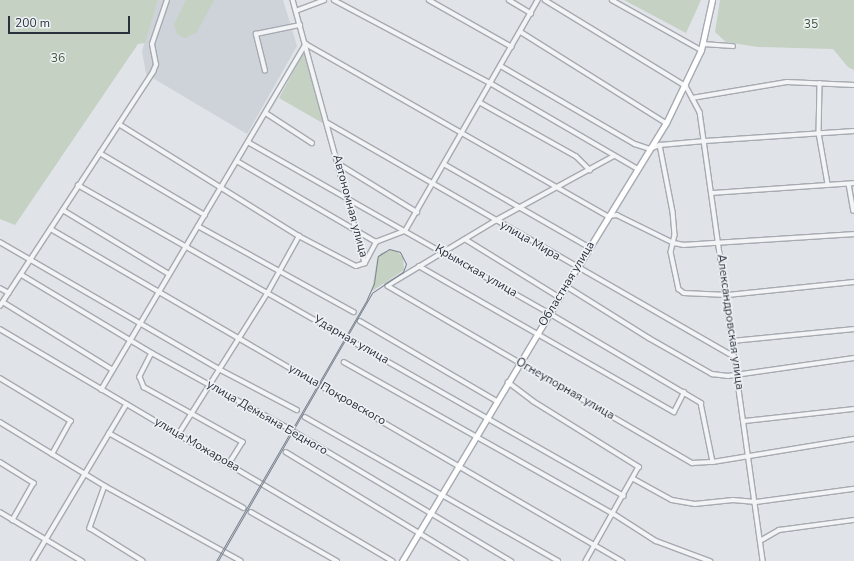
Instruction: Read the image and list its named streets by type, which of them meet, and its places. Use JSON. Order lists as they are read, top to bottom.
{
  "streets": {
    "main road": ["Областная улица"],
    "street": [
      "Автономная улица",
      "улица Мира",
      "Крымская улица",
      "Александровская улица",
      "Ударная улица",
      "Огнеупорная улица",
      "улица Покровского",
      "улица Демьяна Бедного",
      "улица Можарова"
    ]
  },
  "crossings": [
    ["Автономная улица", "улица Мира"],
    ["Автономная улица", "Крымская улица"],
    ["улица Мира", "Областная улица"],
    ["улица Мира", "Александровская улица"],
    ["Крымская улица", "Областная улица"],
    ["Крымская улица", "Огнеупорная улица"],
    ["Областная улица", "Александровская улица"],
    ["Областная улица", "Ударная улица"],
    ["Областная улица", "Огнеупорная улица"],
    ["Областная улица", "улица Покровского"],
    ["Областная улица", "улица Демьяна Бедного"],
    ["Александровская улица", "Огнеупорная улица"]
  ],
  "parks": ["35", "36"],
  "scale_bar": "200 m"
}
